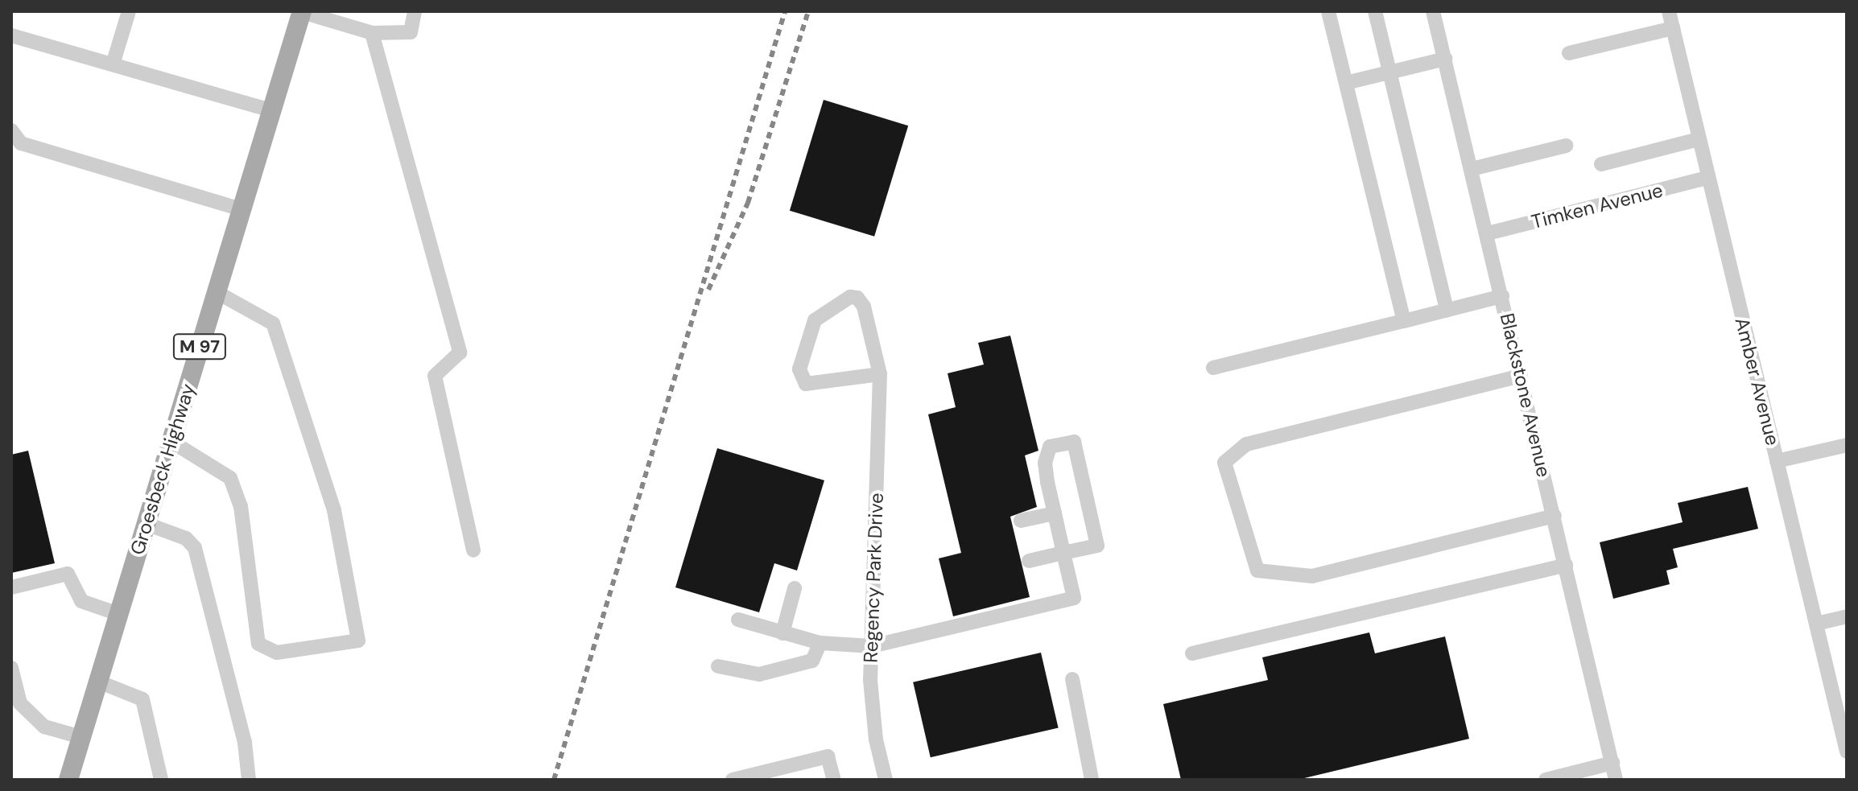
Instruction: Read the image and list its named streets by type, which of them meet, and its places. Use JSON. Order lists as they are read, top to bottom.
{
  "streets": {
    "main road": ["M 97", "Groesbeck Highway"],
    "street": [
      "Timken Avenue",
      "Amber Avenue",
      "Blackstone Avenue",
      "Regency Park Drive"
    ]
  },
  "crossings": [
    ["Timken Avenue", "Amber Avenue"],
    ["Timken Avenue", "Blackstone Avenue"]
  ]
}
